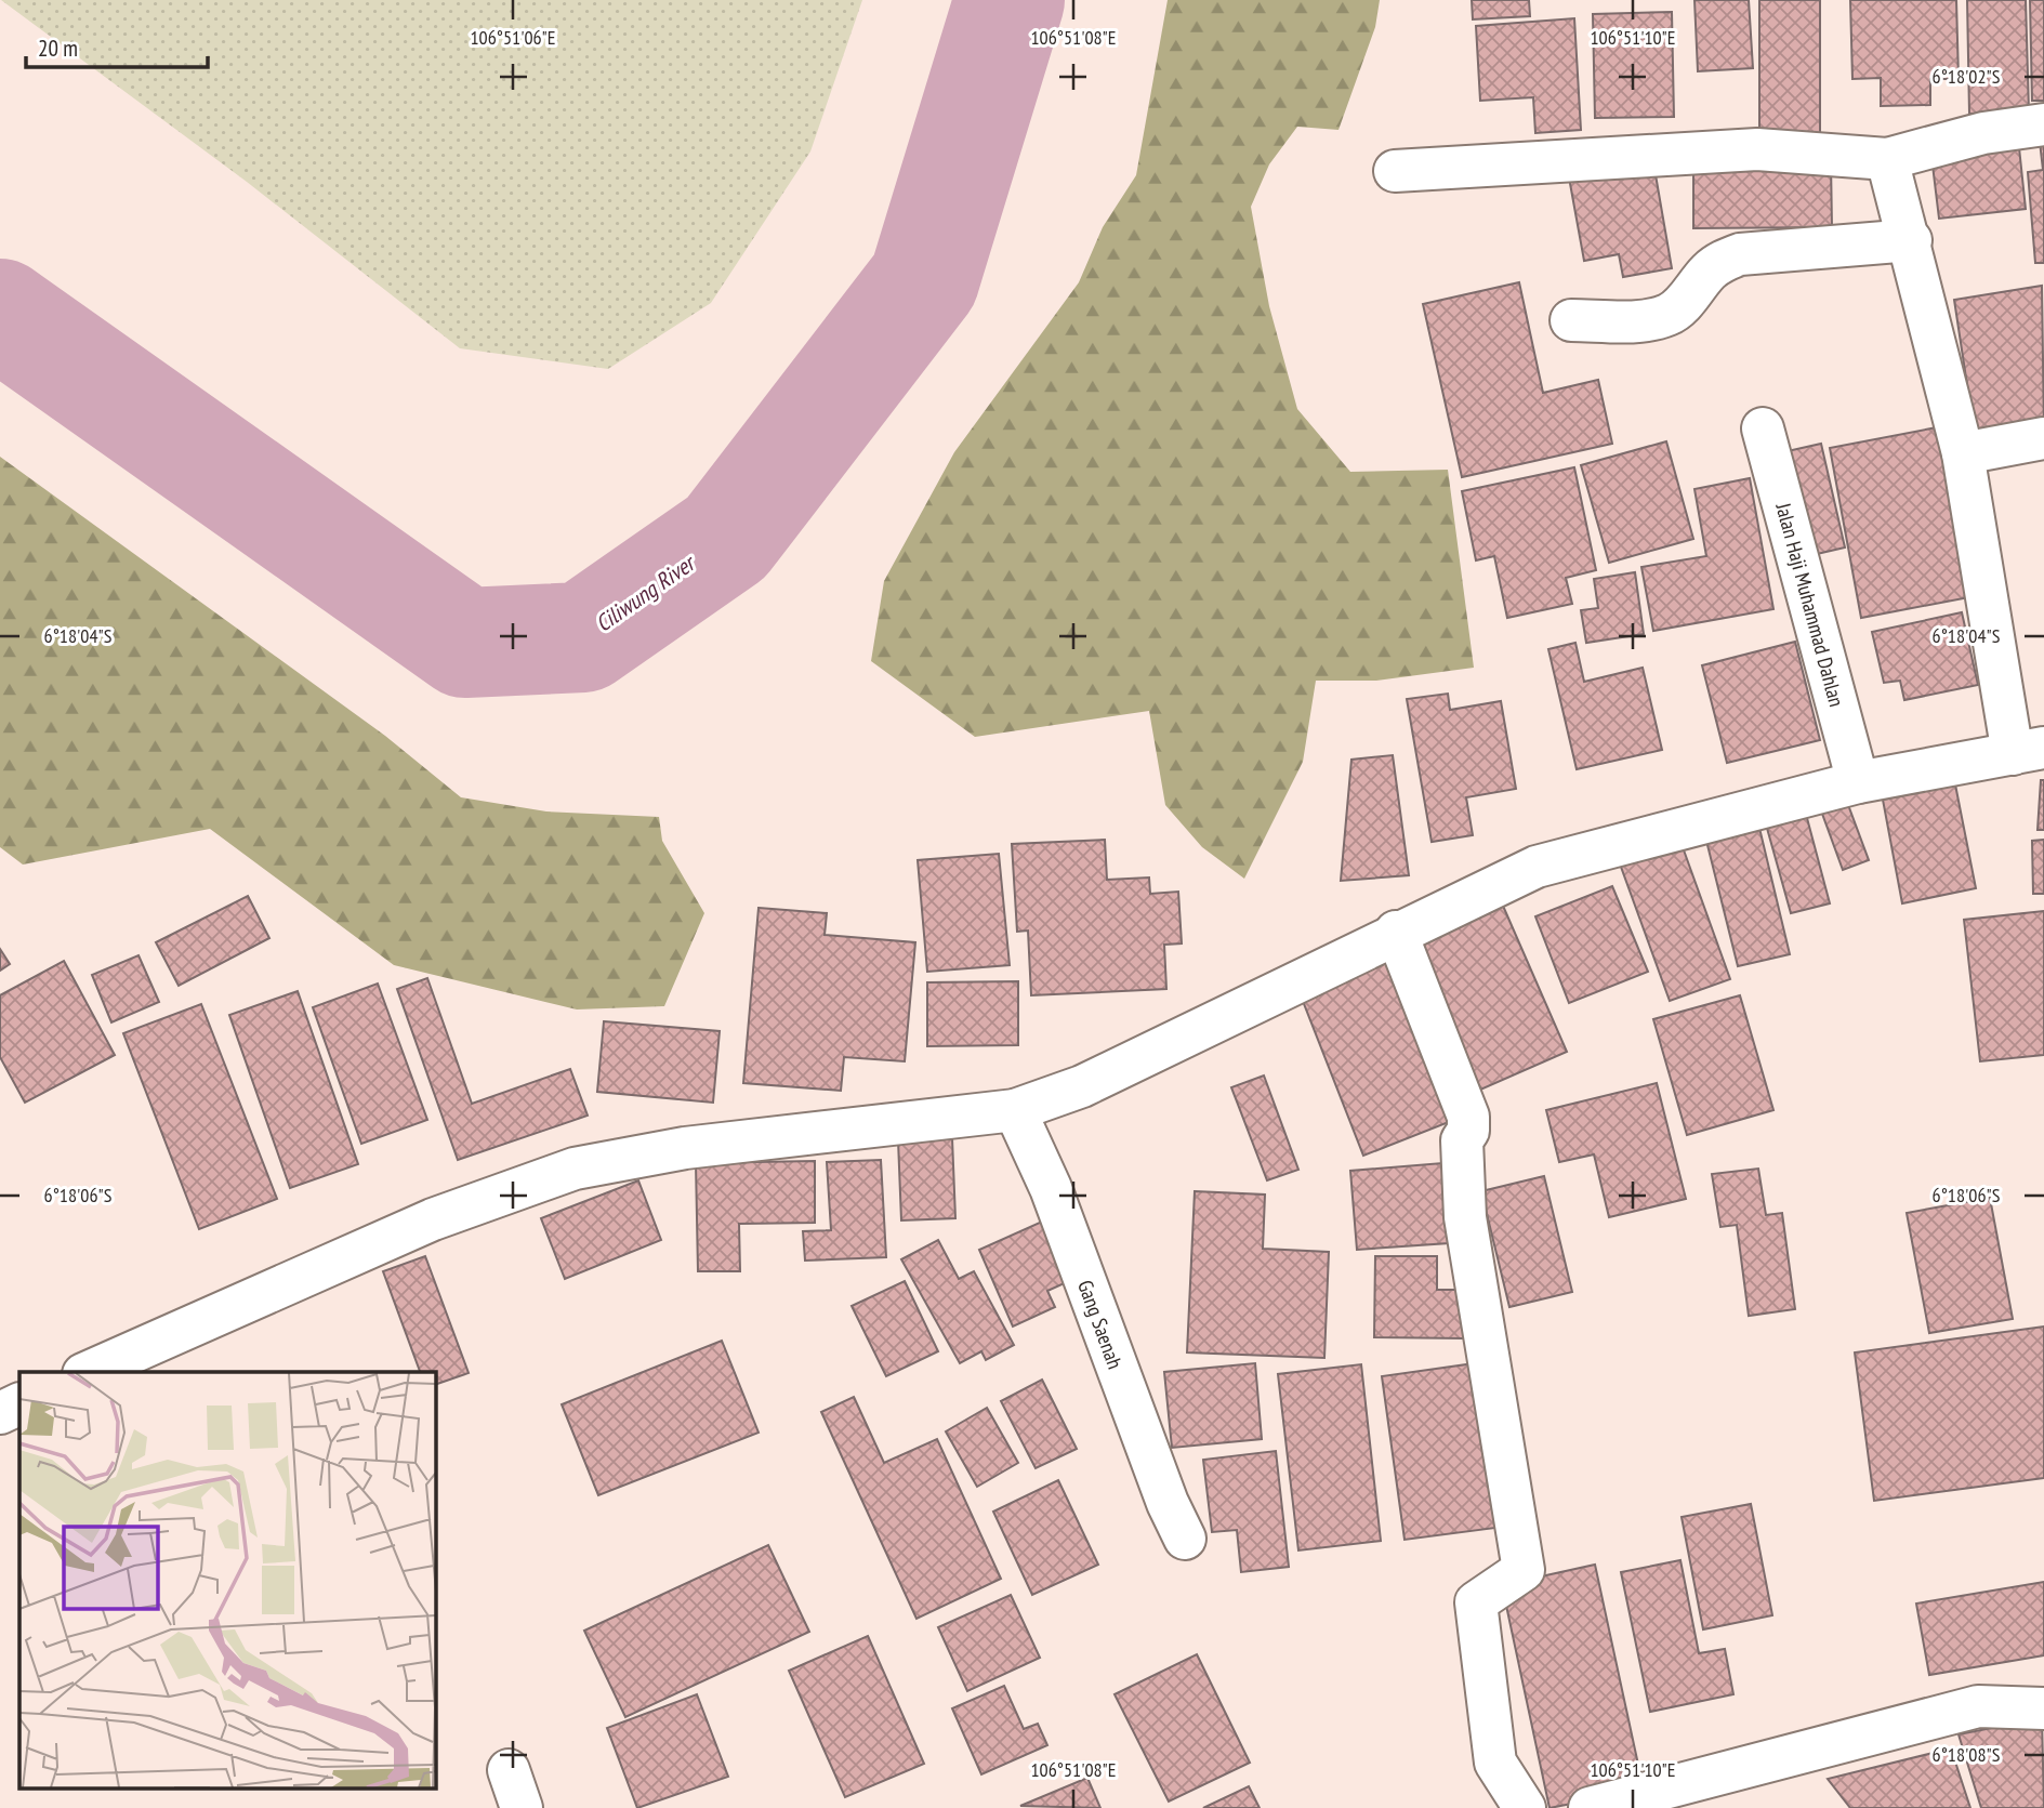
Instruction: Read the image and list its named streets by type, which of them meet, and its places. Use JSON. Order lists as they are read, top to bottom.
{
  "streets": {
    "street": ["Jalan Haji Muhammad Dahlan", "Gang Saenah"]
  },
  "water": ["Ciliwung River"],
  "scale_bar": "20 m",
  "coordinates": [
    "106°51'06\"E",
    "106°51'08\"E",
    "106°51'10\"E",
    "6°18'02\"S",
    "6°18'04\"S",
    "6°18'06\"S",
    "6°18'08\"S"
  ]
}
